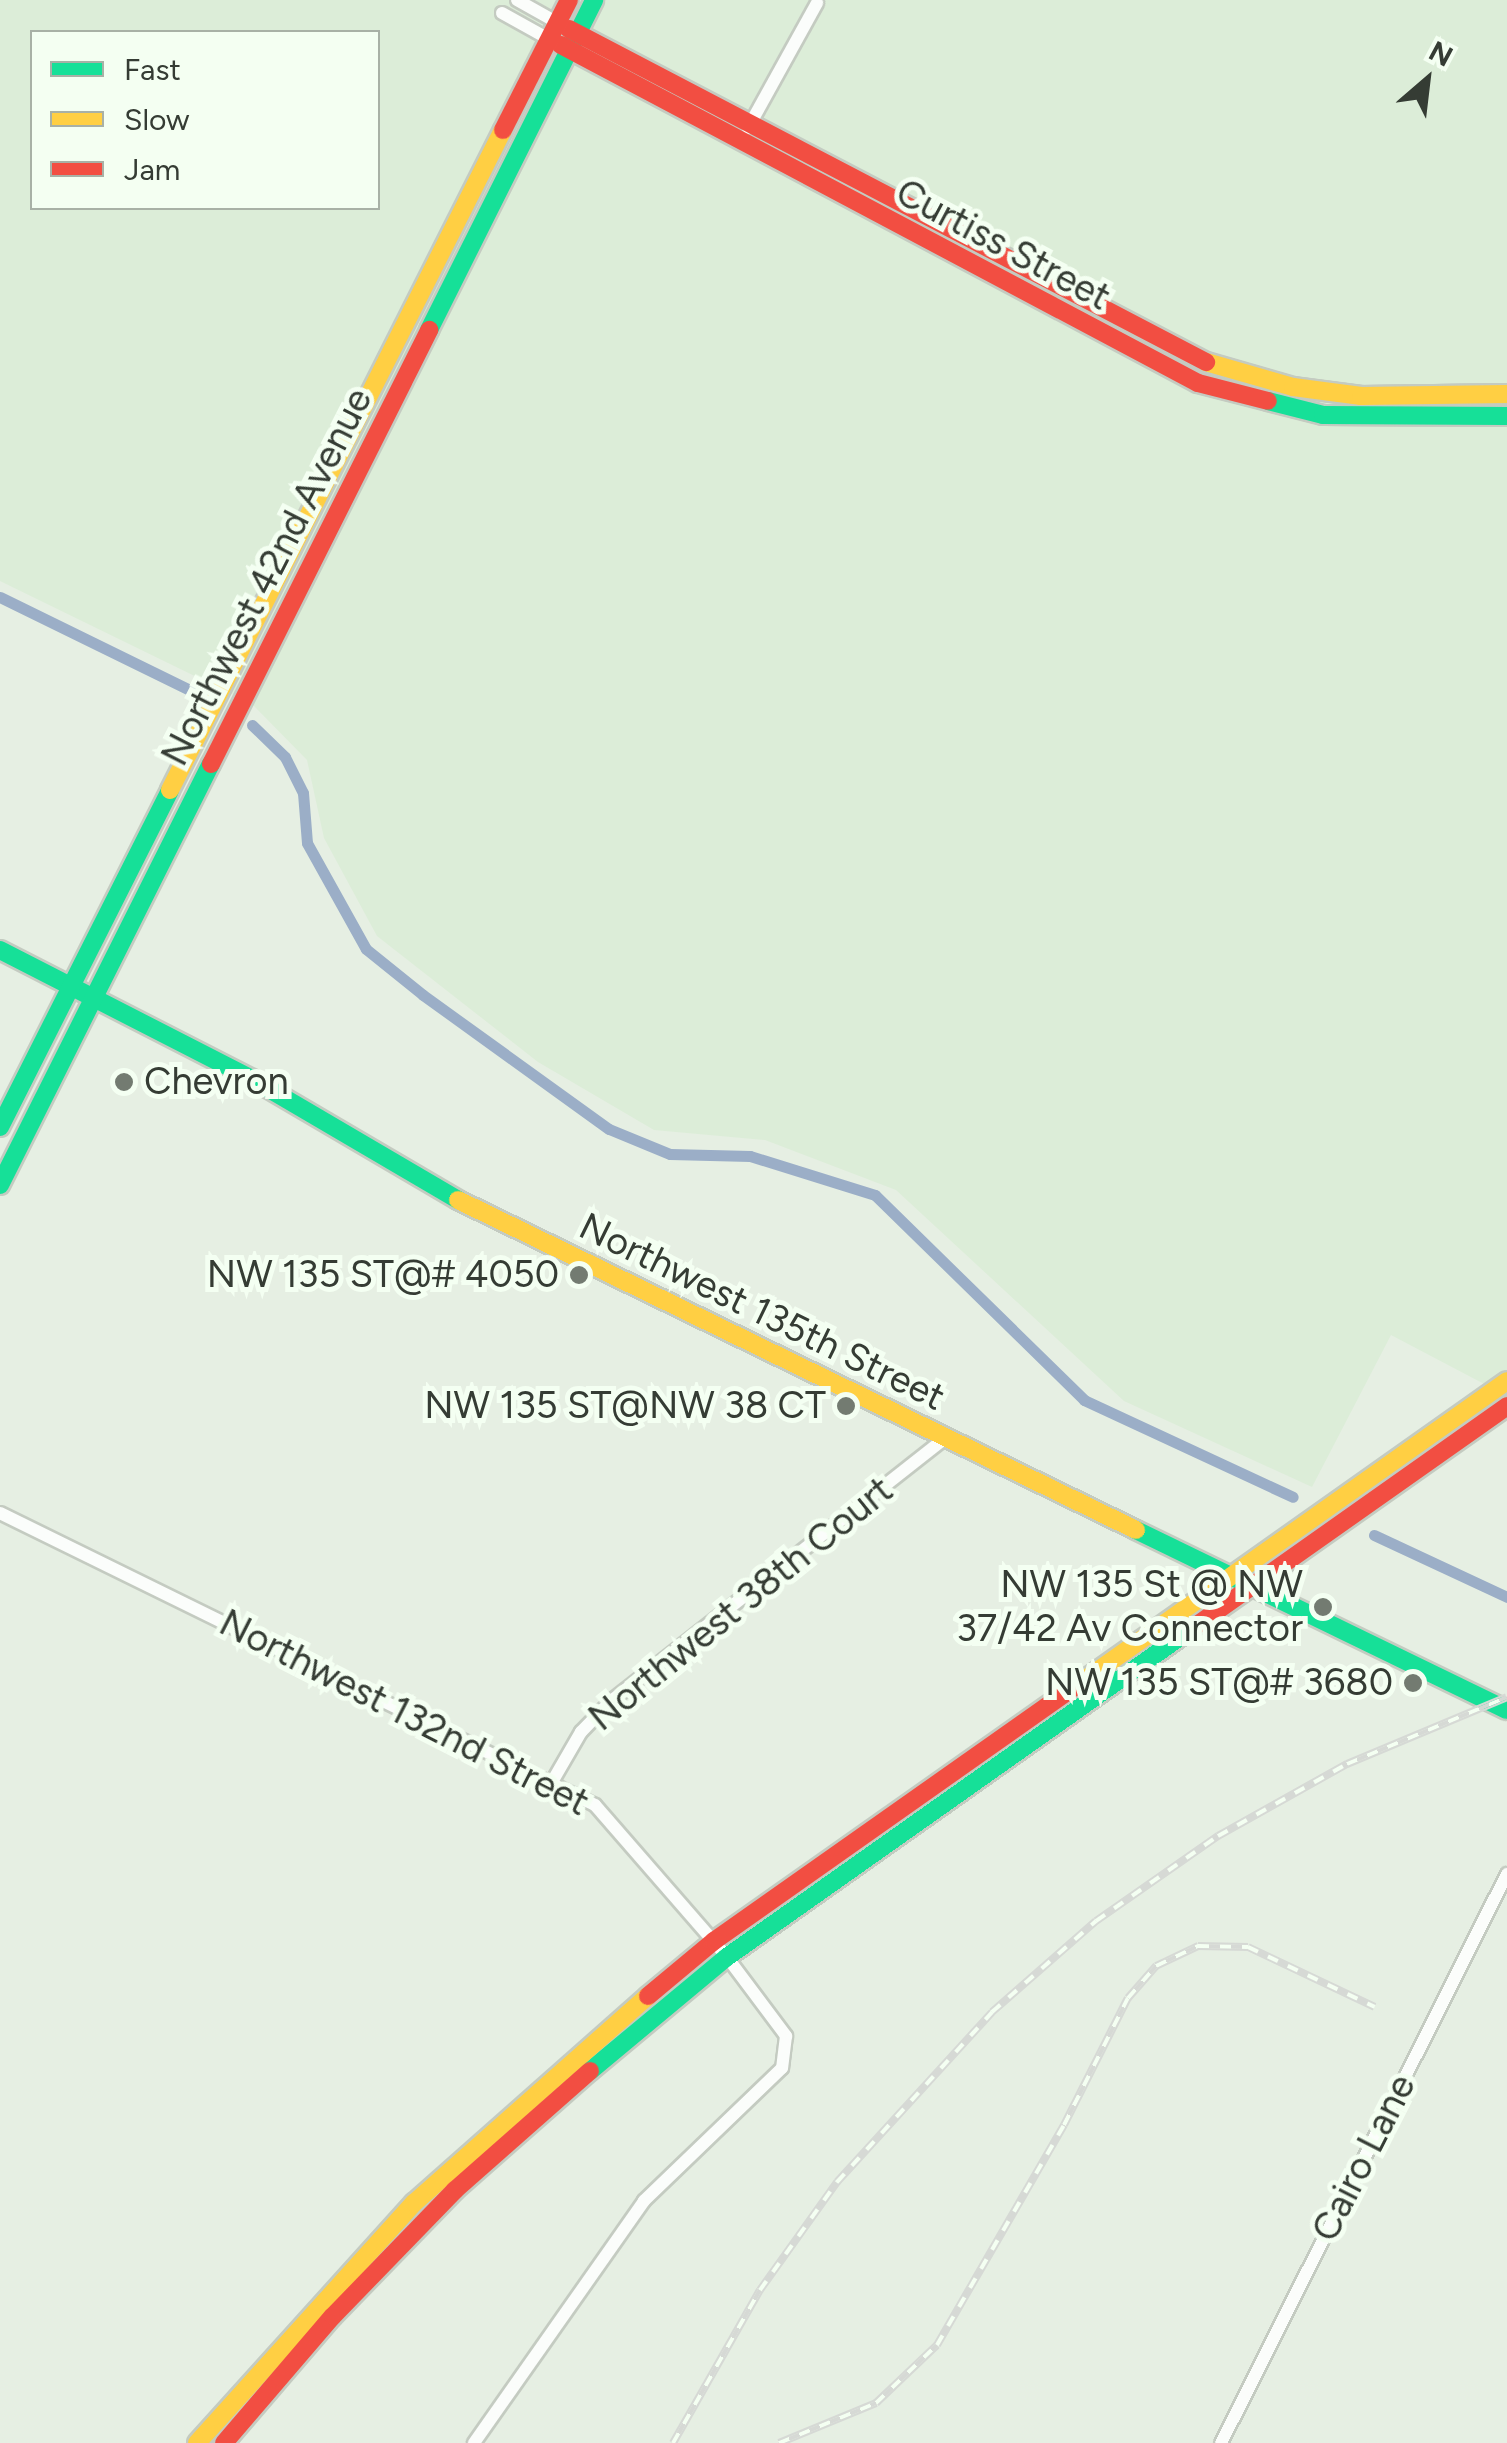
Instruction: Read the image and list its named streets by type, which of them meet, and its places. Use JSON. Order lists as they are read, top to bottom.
{
  "streets": {
    "main road": ["Curtiss Street", "Northwest 42nd Avenue", "Northwest 135th Street"],
    "street": ["Northwest 38th Court", "Northwest 132nd Street", "Cairo Lane"]
  },
  "crossings": [
    ["Curtiss Street", "Northwest 42nd Avenue"],
    ["Northwest 42nd Avenue", "Northwest 135th Street"],
    ["Northwest 135th Street", "Northwest 38th Court"],
    ["Northwest 38th Court", "Northwest 132nd Street"]
  ],
  "places": [
    "Chevron",
    "NW 135 ST@# 4050",
    "NW 135 ST@NW 38 CT",
    "NW 135 St @ NW 37/42 Av Connector",
    "NW 135 ST@# 3680"
  ],
  "legend": ["Fast", "Slow", "Jam"],
  "north": "top right"
}
